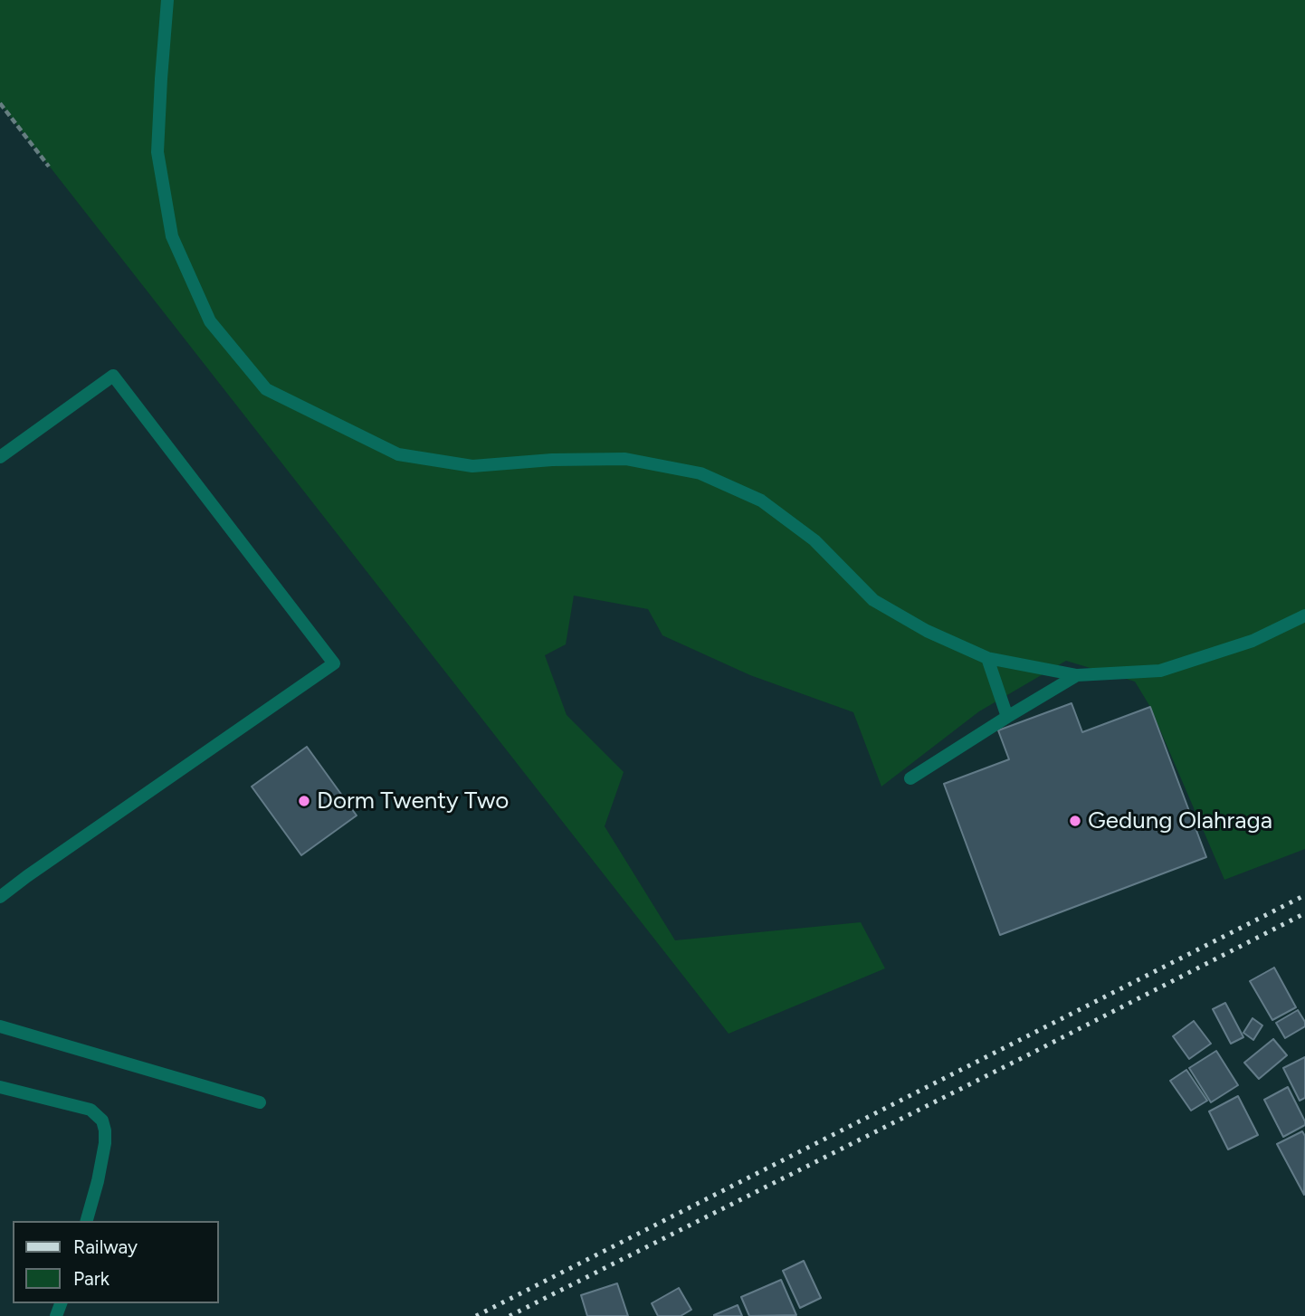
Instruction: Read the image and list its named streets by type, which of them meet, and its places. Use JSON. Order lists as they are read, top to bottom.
{
  "places": ["Dorm Twenty Two", "Gedung Olahraga"],
  "legend": ["Railway", "Park"]
}
